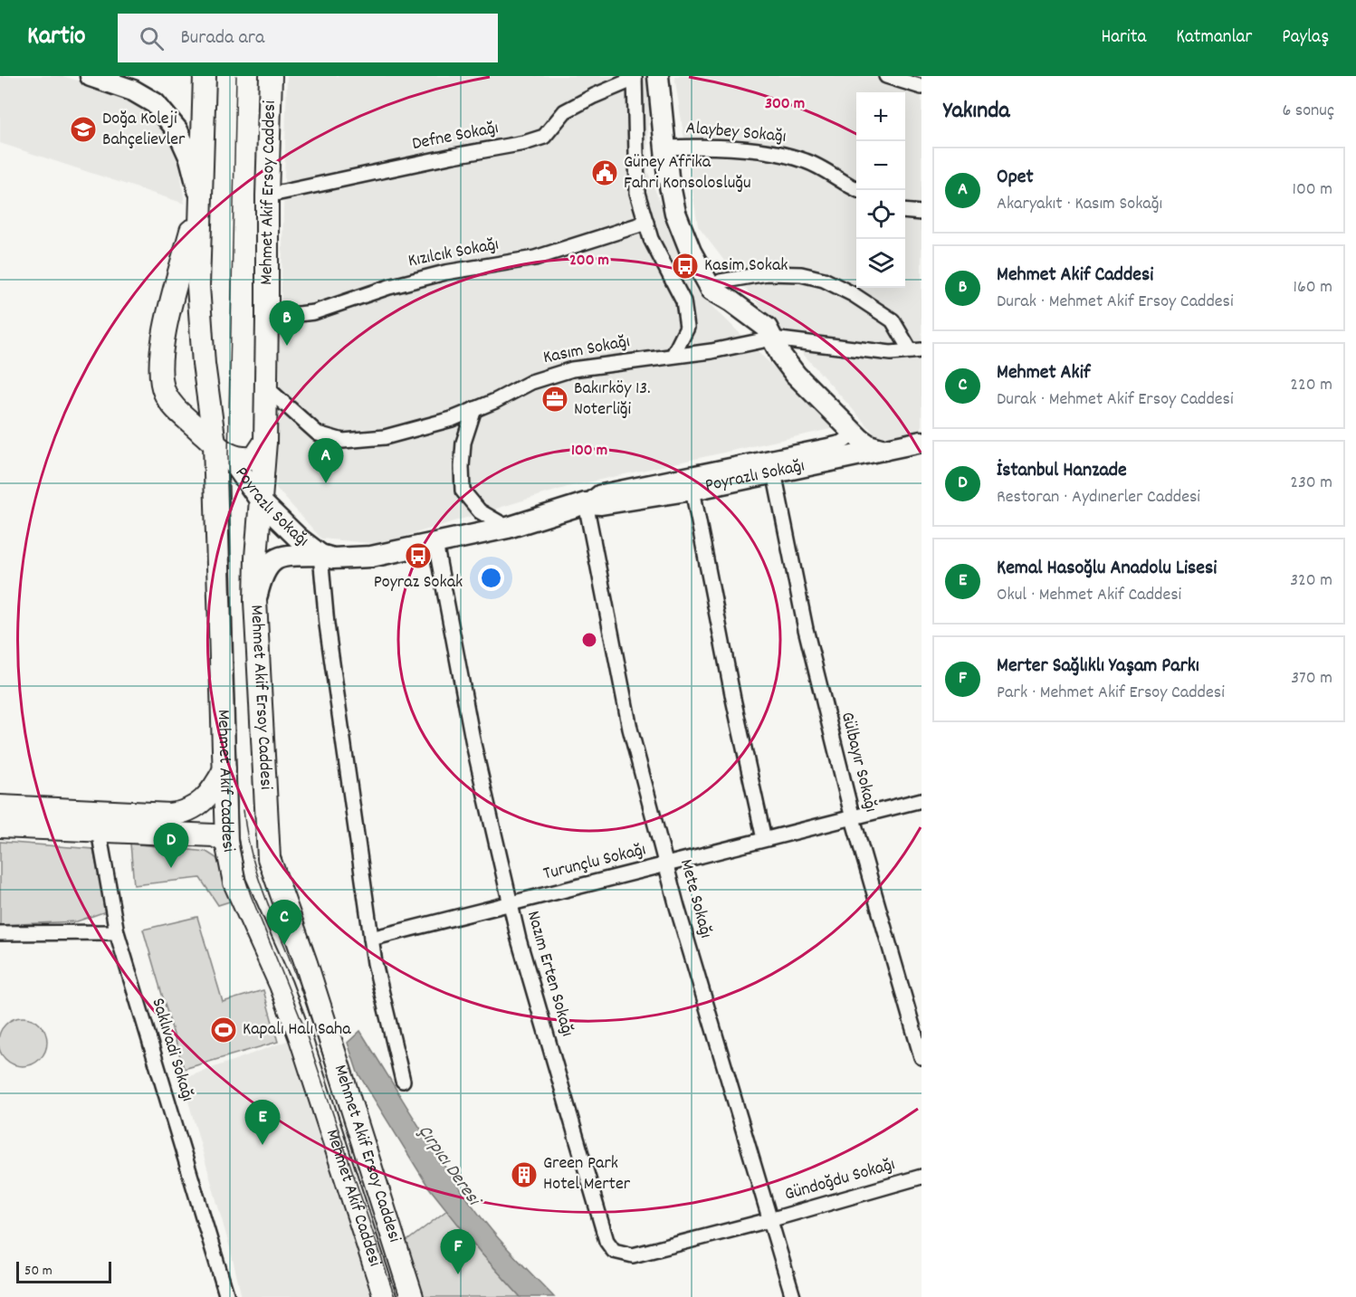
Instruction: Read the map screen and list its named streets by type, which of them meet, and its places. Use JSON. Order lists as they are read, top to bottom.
{
  "streets": {
    "main road": ["Mehmet Akif Ersoy Caddesi", "Poyrazlı Sokağı", "Mehmet Akif Caddesi"],
    "street": [
      "Alaybey Sokağı",
      "Defne Sokağı",
      "Kızılcık Sokağı",
      "Kasım Sokağı",
      "Gülbayır Sokağı",
      "Turunçlu Sokağı",
      "Mete Sokağı",
      "Nazım Erten Sokağı",
      "Saklıvadi Sokağı",
      "Gündoğdu Sokağı"
    ]
  },
  "crossings": [
    ["Defne Sokağı", "Mehmet Akif Ersoy Caddesi"],
    ["Mehmet Akif Ersoy Caddesi", "Kızılcık Sokağı"],
    ["Mehmet Akif Ersoy Caddesi", "Kasım Sokağı"],
    ["Mehmet Akif Ersoy Caddesi", "Poyrazlı Sokağı"],
    ["Poyrazlı Sokağı", "Gülbayır Sokağı"],
    ["Poyrazlı Sokağı", "Mehmet Akif Caddesi"],
    ["Poyrazlı Sokağı", "Mete Sokağı"],
    ["Poyrazlı Sokağı", "Nazım Erten Sokağı"],
    ["Gülbayır Sokağı", "Turunçlu Sokağı"],
    ["Turunçlu Sokağı", "Mete Sokağı"],
    ["Turunçlu Sokağı", "Nazım Erten Sokağı"],
    ["Mete Sokağı", "Nazım Erten Sokağı"],
    ["Mete Sokağı", "Gündoğdu Sokağı"],
    ["Nazım Erten Sokağı", "Gündoğdu Sokağı"]
  ],
  "water": ["Çırpıcı Deresi"],
  "places": {
    "school or university": ["Doğa Koleji Bahçelievler"],
    "public building": ["Güney Afrika Fahri Konsolosluğu"],
    "bus stop": ["Kasim Sokak", "Poyraz Sokak"],
    "office": ["Bakırköy 13. Noterliği"],
    "sports": ["Kapalı Halı Saha"],
    "building": ["Green Park Hotel Merter"]
  },
  "scale_bar": "50 m",
  "page": {
    "header": "Kartio",
    "search": "Burada ara",
    "nav": ["Harita", "Katmanlar", "Paylaş"],
    "heading": ["Yakında", "6 sonuç"],
    "map_buttons": ["+", "−"],
    "list": [
      {
        "mark": "A",
        "name": "Opet",
        "note": "Akaryakıt · Kasım Sokağı",
        "value": "100 m"
      },
      {
        "mark": "B",
        "name": "Mehmet Akif Caddesi",
        "note": "Durak · Mehmet Akif Ersoy Caddesi",
        "value": "160 m"
      },
      {
        "mark": "C",
        "name": "Mehmet Akif",
        "note": "Durak · Mehmet Akif Ersoy Caddesi",
        "value": "220 m"
      },
      {
        "mark": "D",
        "name": "İstanbul Hanzade",
        "note": "Restoran · Aydınerler Caddesi",
        "value": "230 m"
      },
      {
        "mark": "E",
        "name": "Kemal Hasoğlu Anadolu Lisesi",
        "note": "Okul · Mehmet Akif Caddesi",
        "value": "320 m"
      },
      {
        "mark": "F",
        "name": "Merter Sağlıklı Yaşam Parkı",
        "note": "Park · Mehmet Akif Ersoy Caddesi",
        "value": "370 m"
      }
    ],
    "pins": [
      "B",
      "A",
      "D",
      "C",
      "E",
      "F"
    ],
    "scale": "50 m"
  },
  "rings": ["300 m", "200 m", "100 m"]
}
